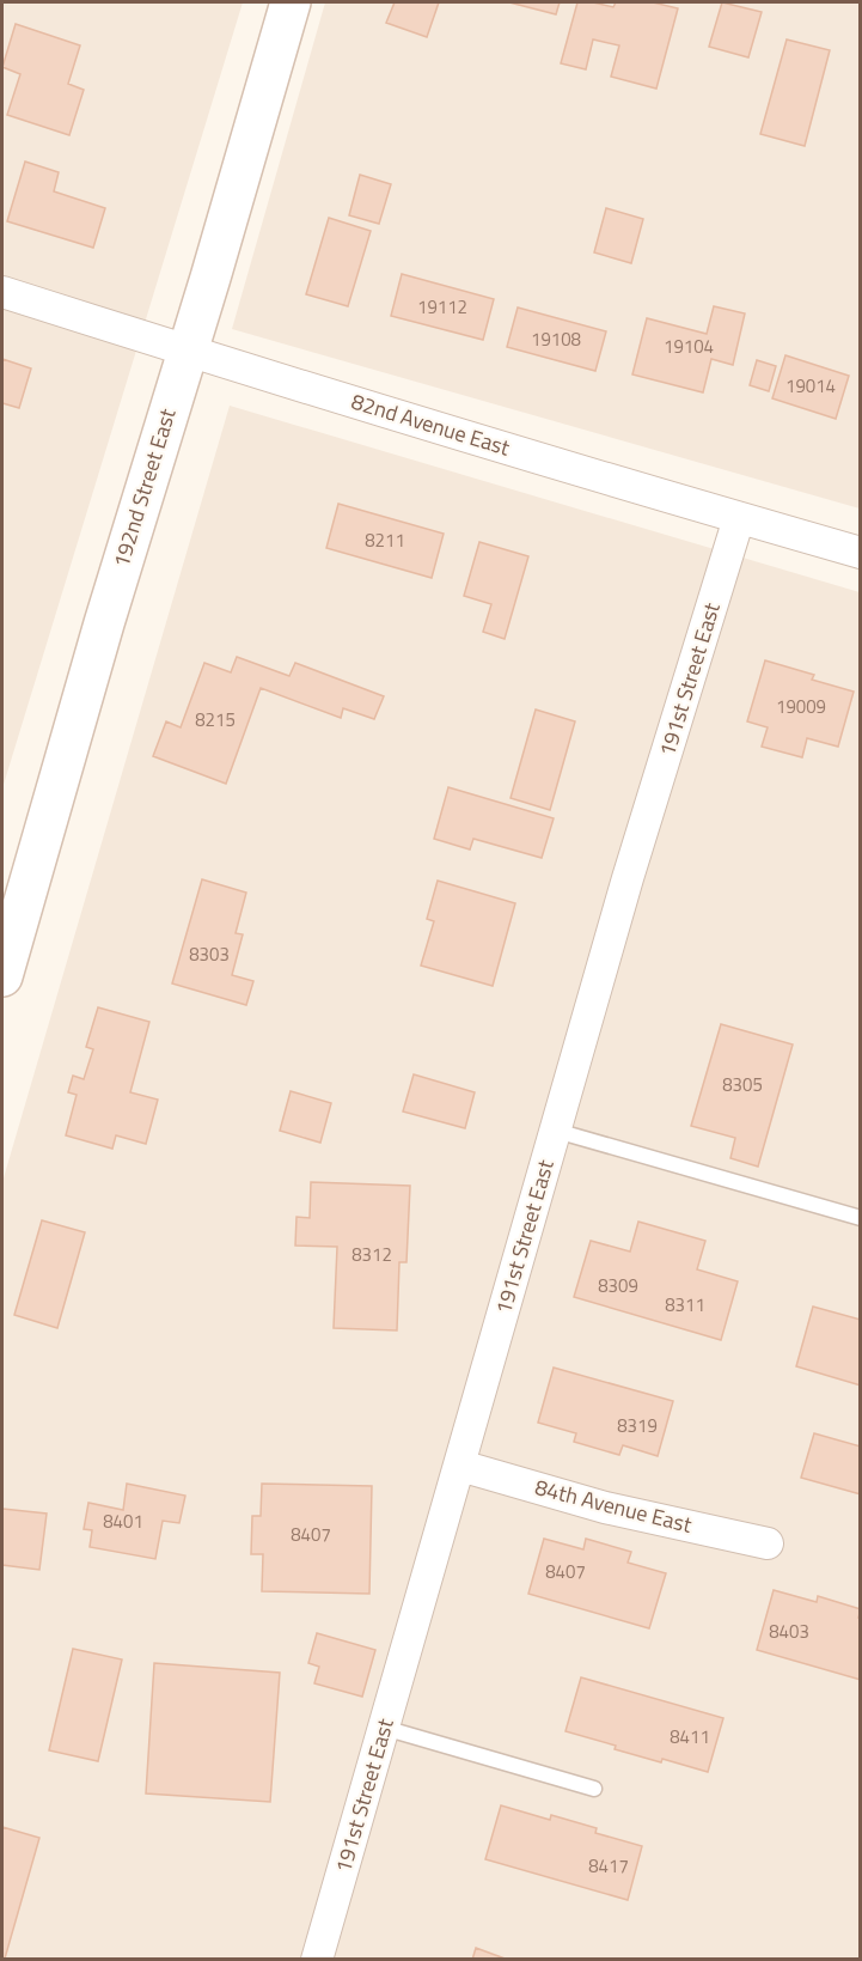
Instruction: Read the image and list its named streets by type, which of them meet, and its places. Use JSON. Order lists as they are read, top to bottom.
{
  "streets": {
    "street": [
      "82nd Avenue East",
      "192nd Street East",
      "191st Street East",
      "84th Avenue East"
    ]
  },
  "crossings": [
    ["82nd Avenue East", "192nd Street East"],
    ["82nd Avenue East", "191st Street East"],
    ["191st Street East", "84th Avenue East"]
  ],
  "house_numbers": [
    "19112",
    "19108",
    "19104",
    "19014",
    "8211",
    "19009",
    "8215",
    "8303",
    "8305",
    "8312",
    "8309",
    "8311",
    "8319",
    "8401",
    "8407",
    "8407",
    "8403",
    "8411",
    "8417"
  ]
}
